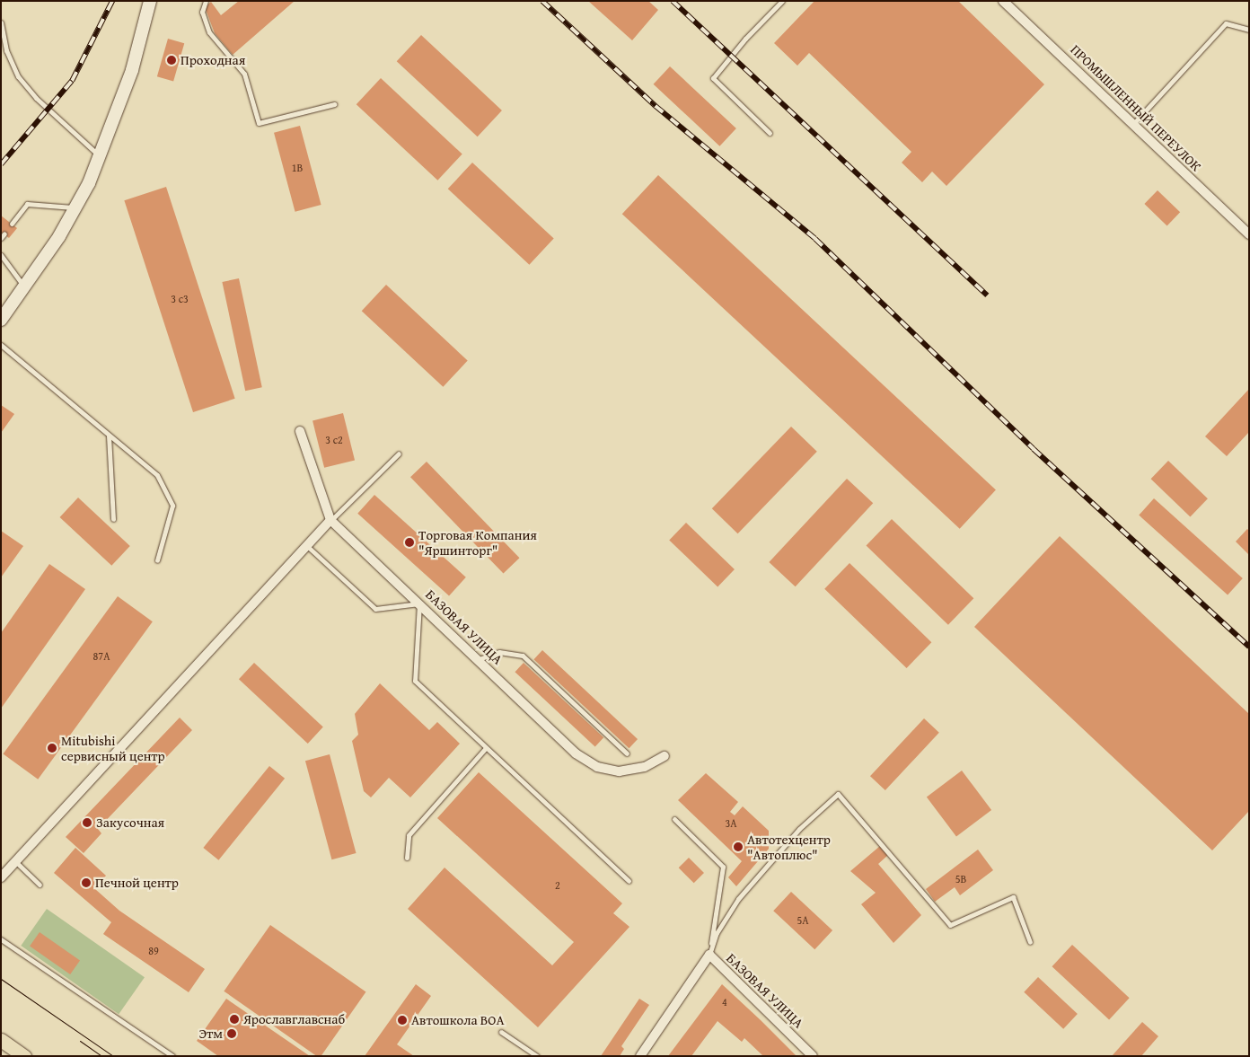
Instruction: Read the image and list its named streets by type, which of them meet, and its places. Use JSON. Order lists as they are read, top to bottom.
{
  "streets": {
    "street": ["ПРОМЫШЛЕННЫЙ ПЕРЕУЛОК", "БАЗОВАЯ УЛИЦА"]
  },
  "places": [
    "Проходная",
    "Торговая Компания \"Яршинторг\"",
    "Mitubishi сервисный центр",
    "Закусочная",
    "Автотехцентр \"Автоплюс\"",
    "Печной центр",
    "Ярославглавснаб",
    "Автошкола ВОА",
    "Этм"
  ],
  "house_numbers": [
    "1В",
    "3 с3",
    "3 с2",
    "87А",
    "3А",
    "5В",
    "2",
    "5А",
    "89",
    "4"
  ]
}
